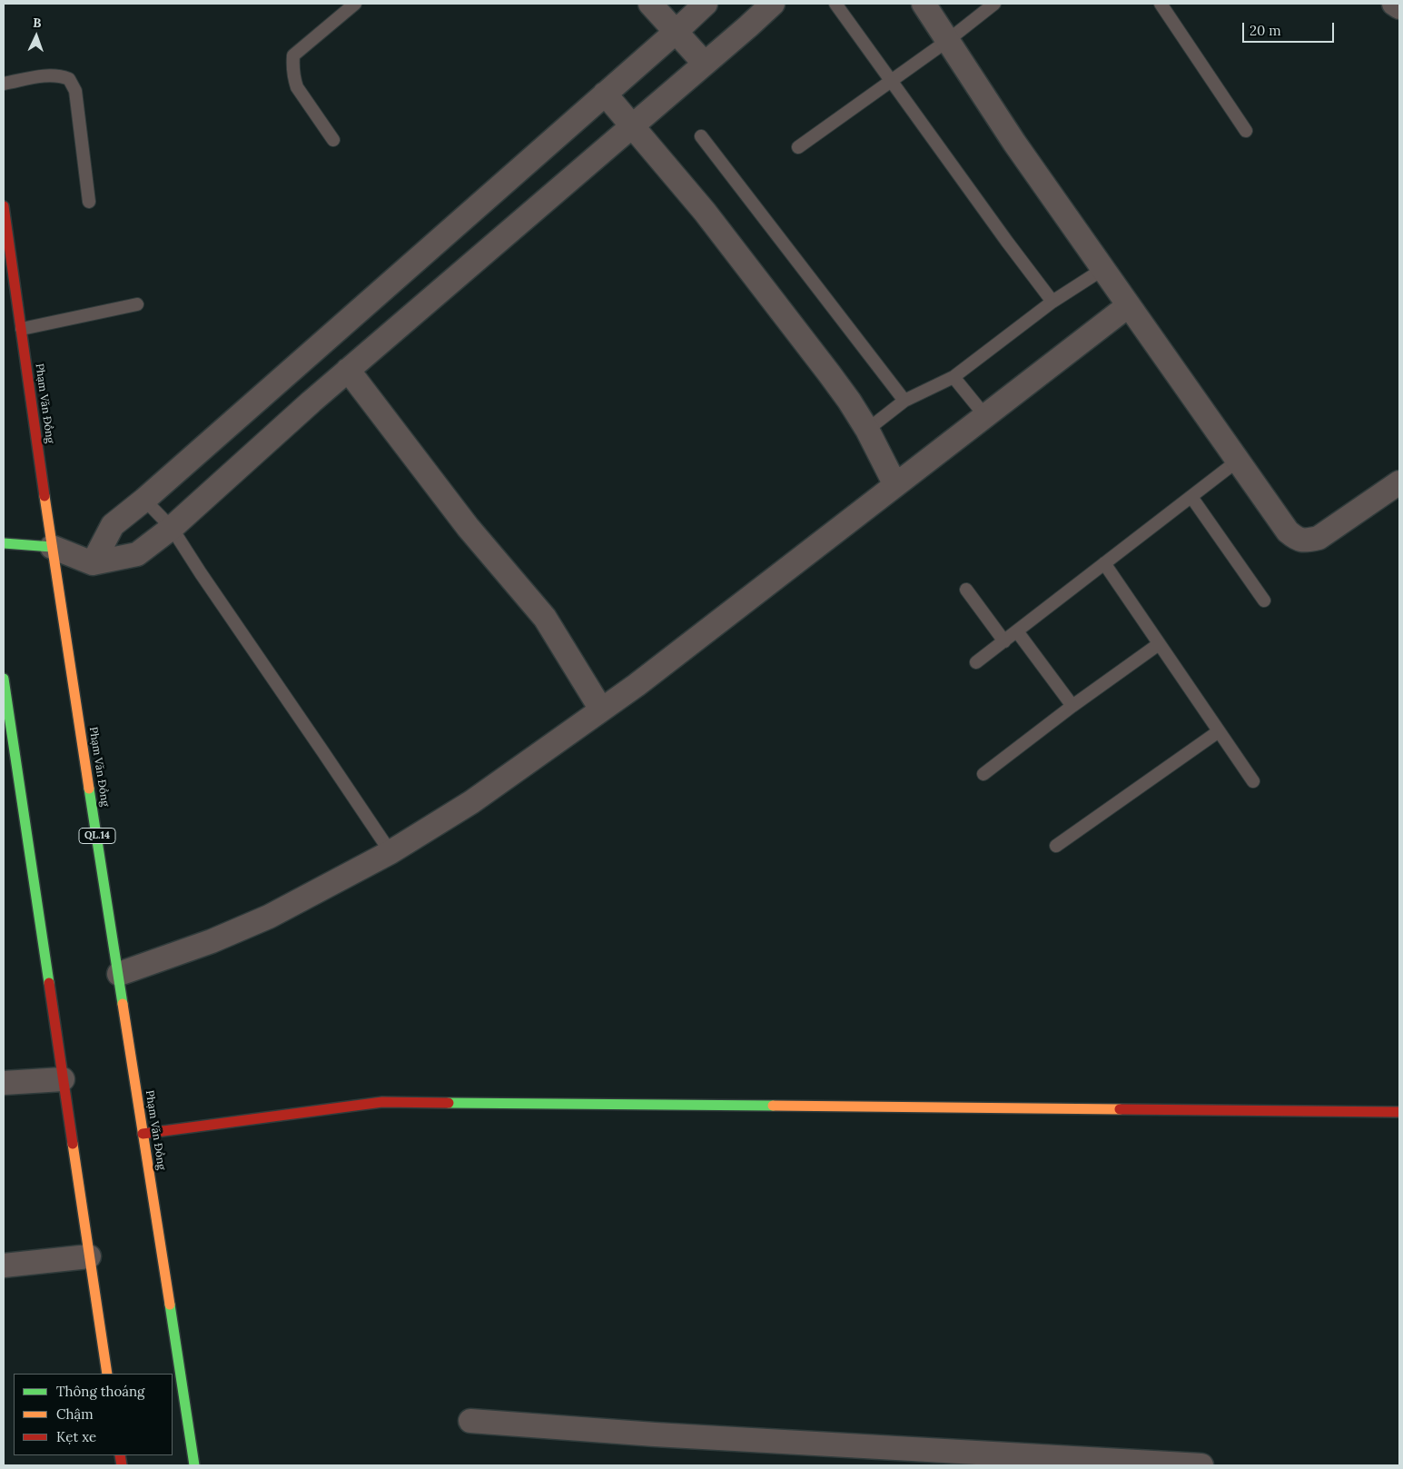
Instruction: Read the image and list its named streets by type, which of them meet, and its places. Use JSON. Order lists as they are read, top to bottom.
{
  "streets": {
    "main road": ["Phạm Văn Đồng", "QL.14"]
  },
  "legend": ["Thông thoáng", "Chậm", "Kẹt xe"],
  "scale_bar": "20 m",
  "north": "top"
}
